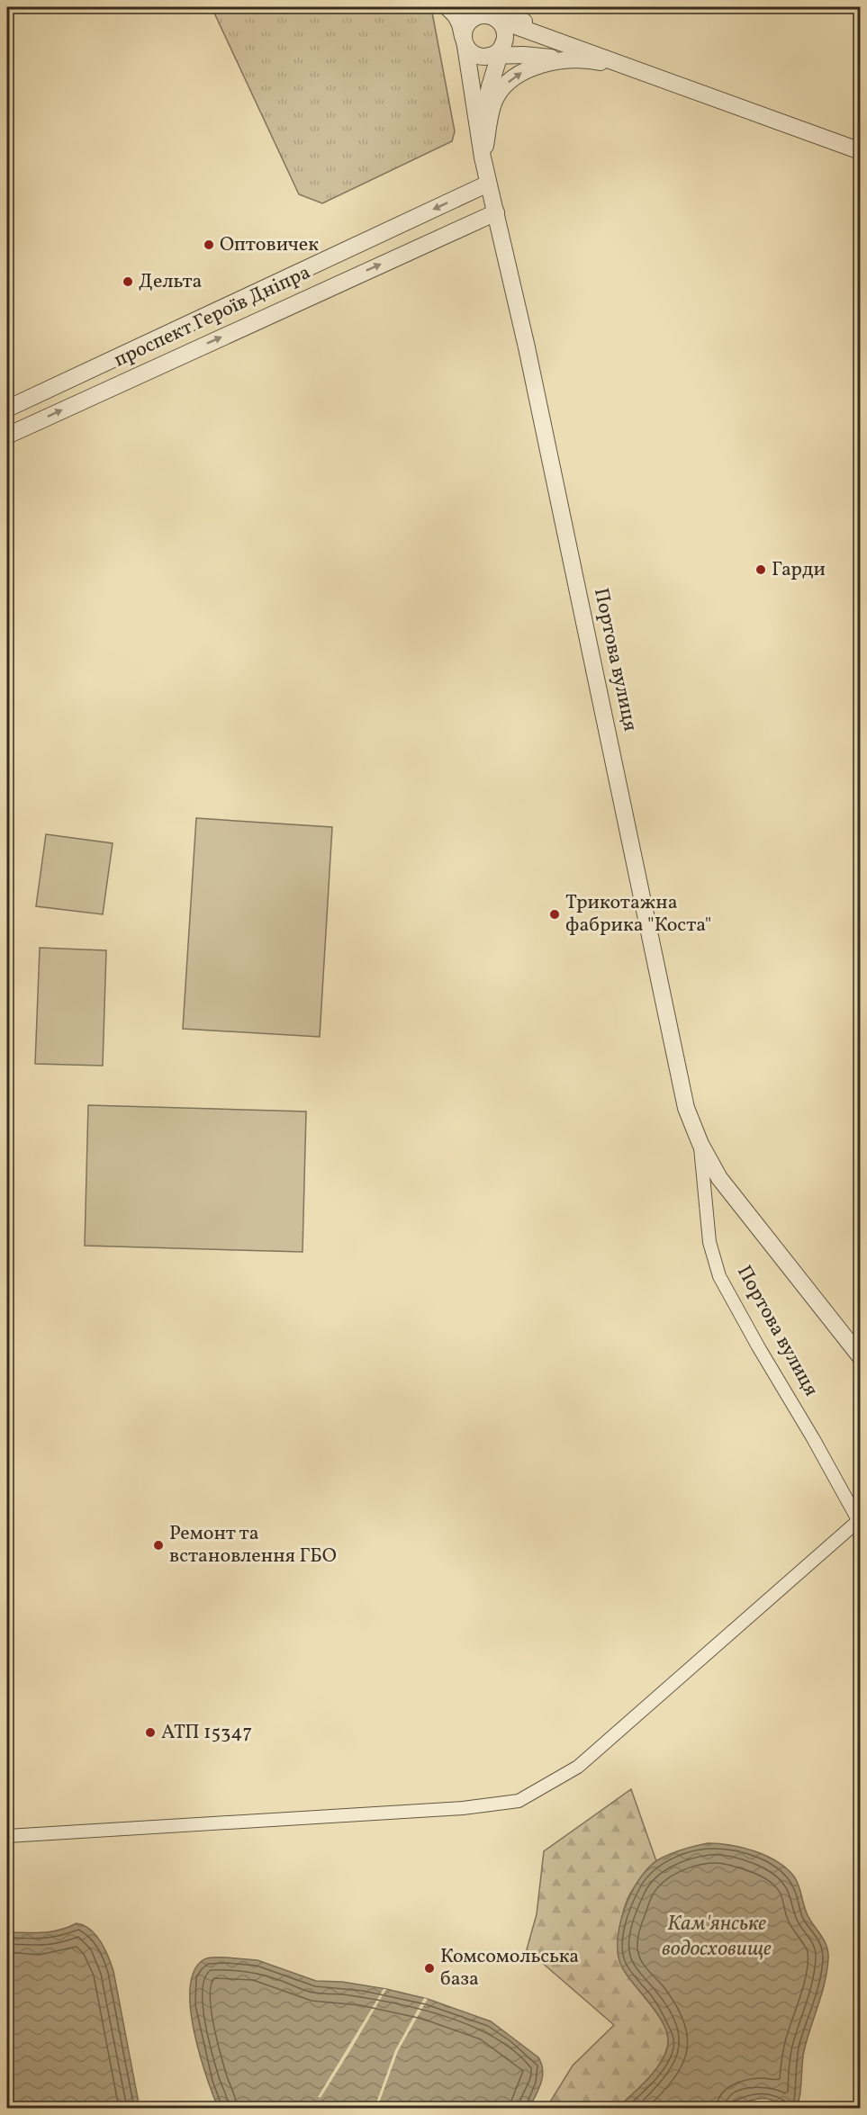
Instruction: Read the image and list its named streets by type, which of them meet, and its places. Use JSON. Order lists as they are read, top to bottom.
{
  "streets": {
    "street": ["проспект Героїв Дніпра", "Портова вулиця"]
  },
  "crossings": [
    ["проспект Героїв Дніпра", "Портова вулиця"]
  ],
  "water": ["Кам'янське водосховище"],
  "places": [
    "Оптовичек",
    "Дельта",
    "Гарди",
    "Трикотажна фабрика \"Коста\"",
    "Ремонт та встановлення ГБО",
    "АТП 15347",
    "Комсомольська база"
  ]
}
